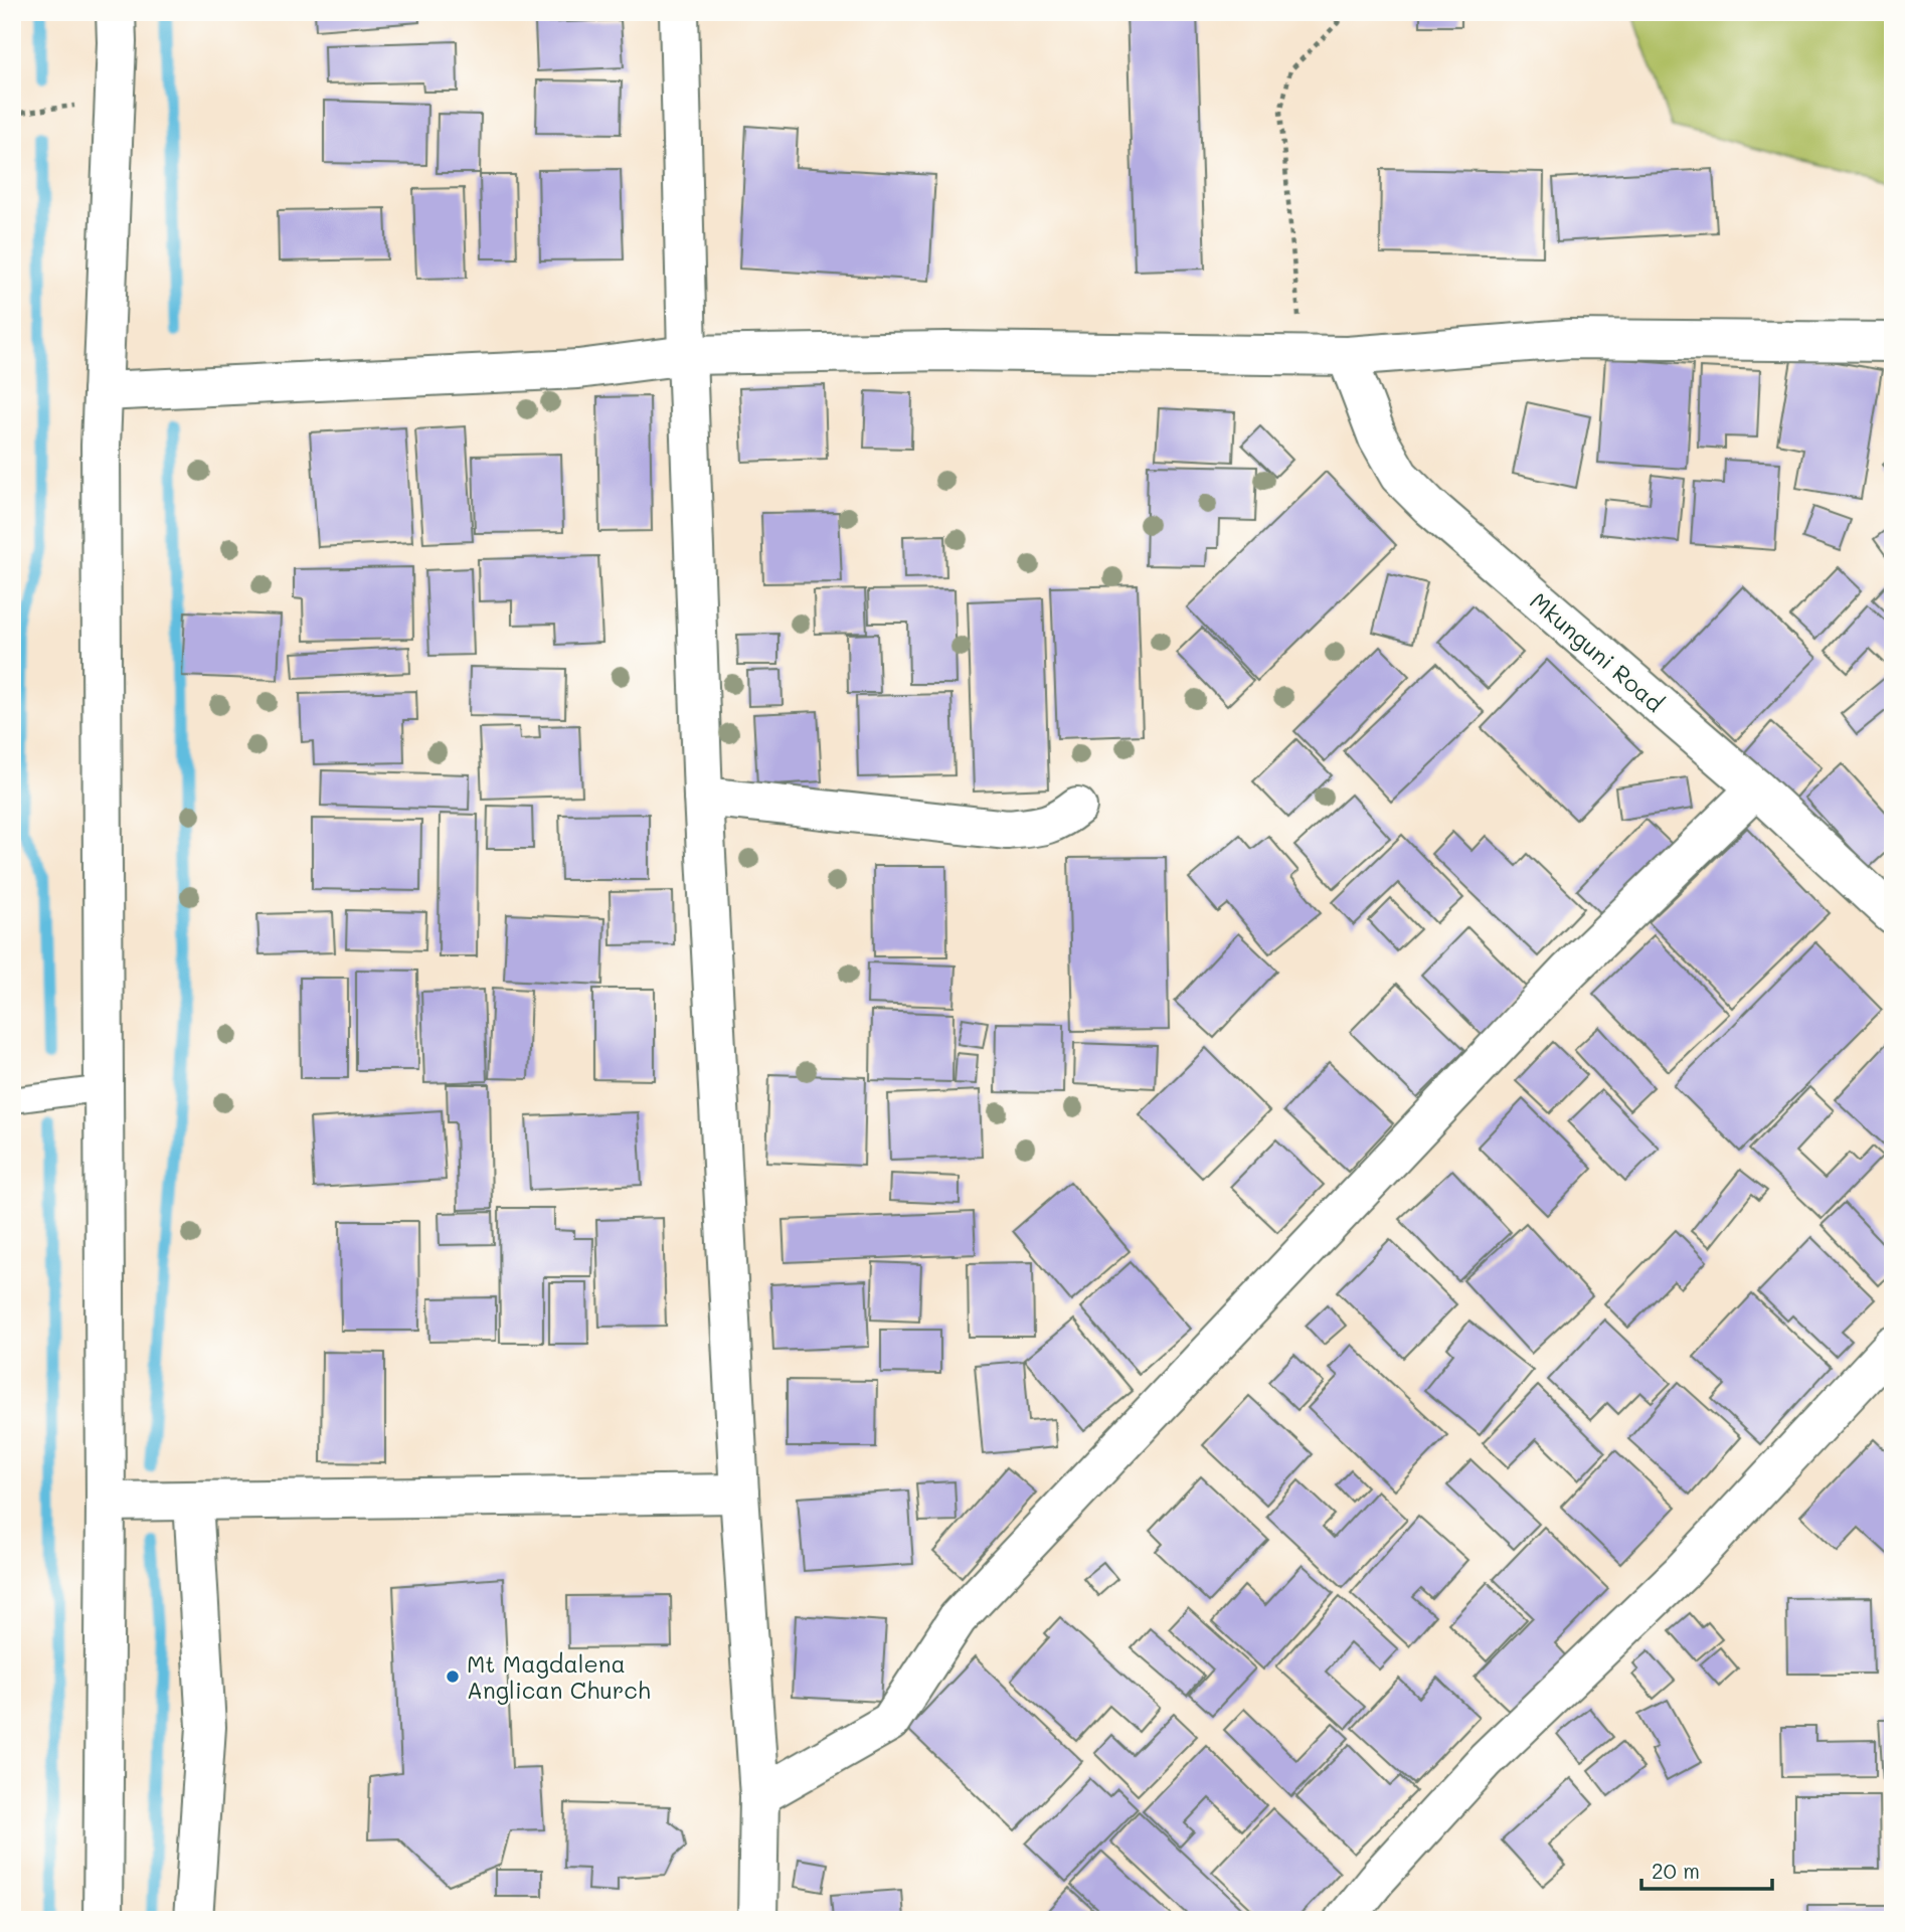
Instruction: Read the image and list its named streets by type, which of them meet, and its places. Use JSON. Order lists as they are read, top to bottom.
{
  "streets": {
    "street": ["Mkunguni Road"]
  },
  "places": ["Mt Magdalena Anglican Church"],
  "scale_bar": "20 m"
}
